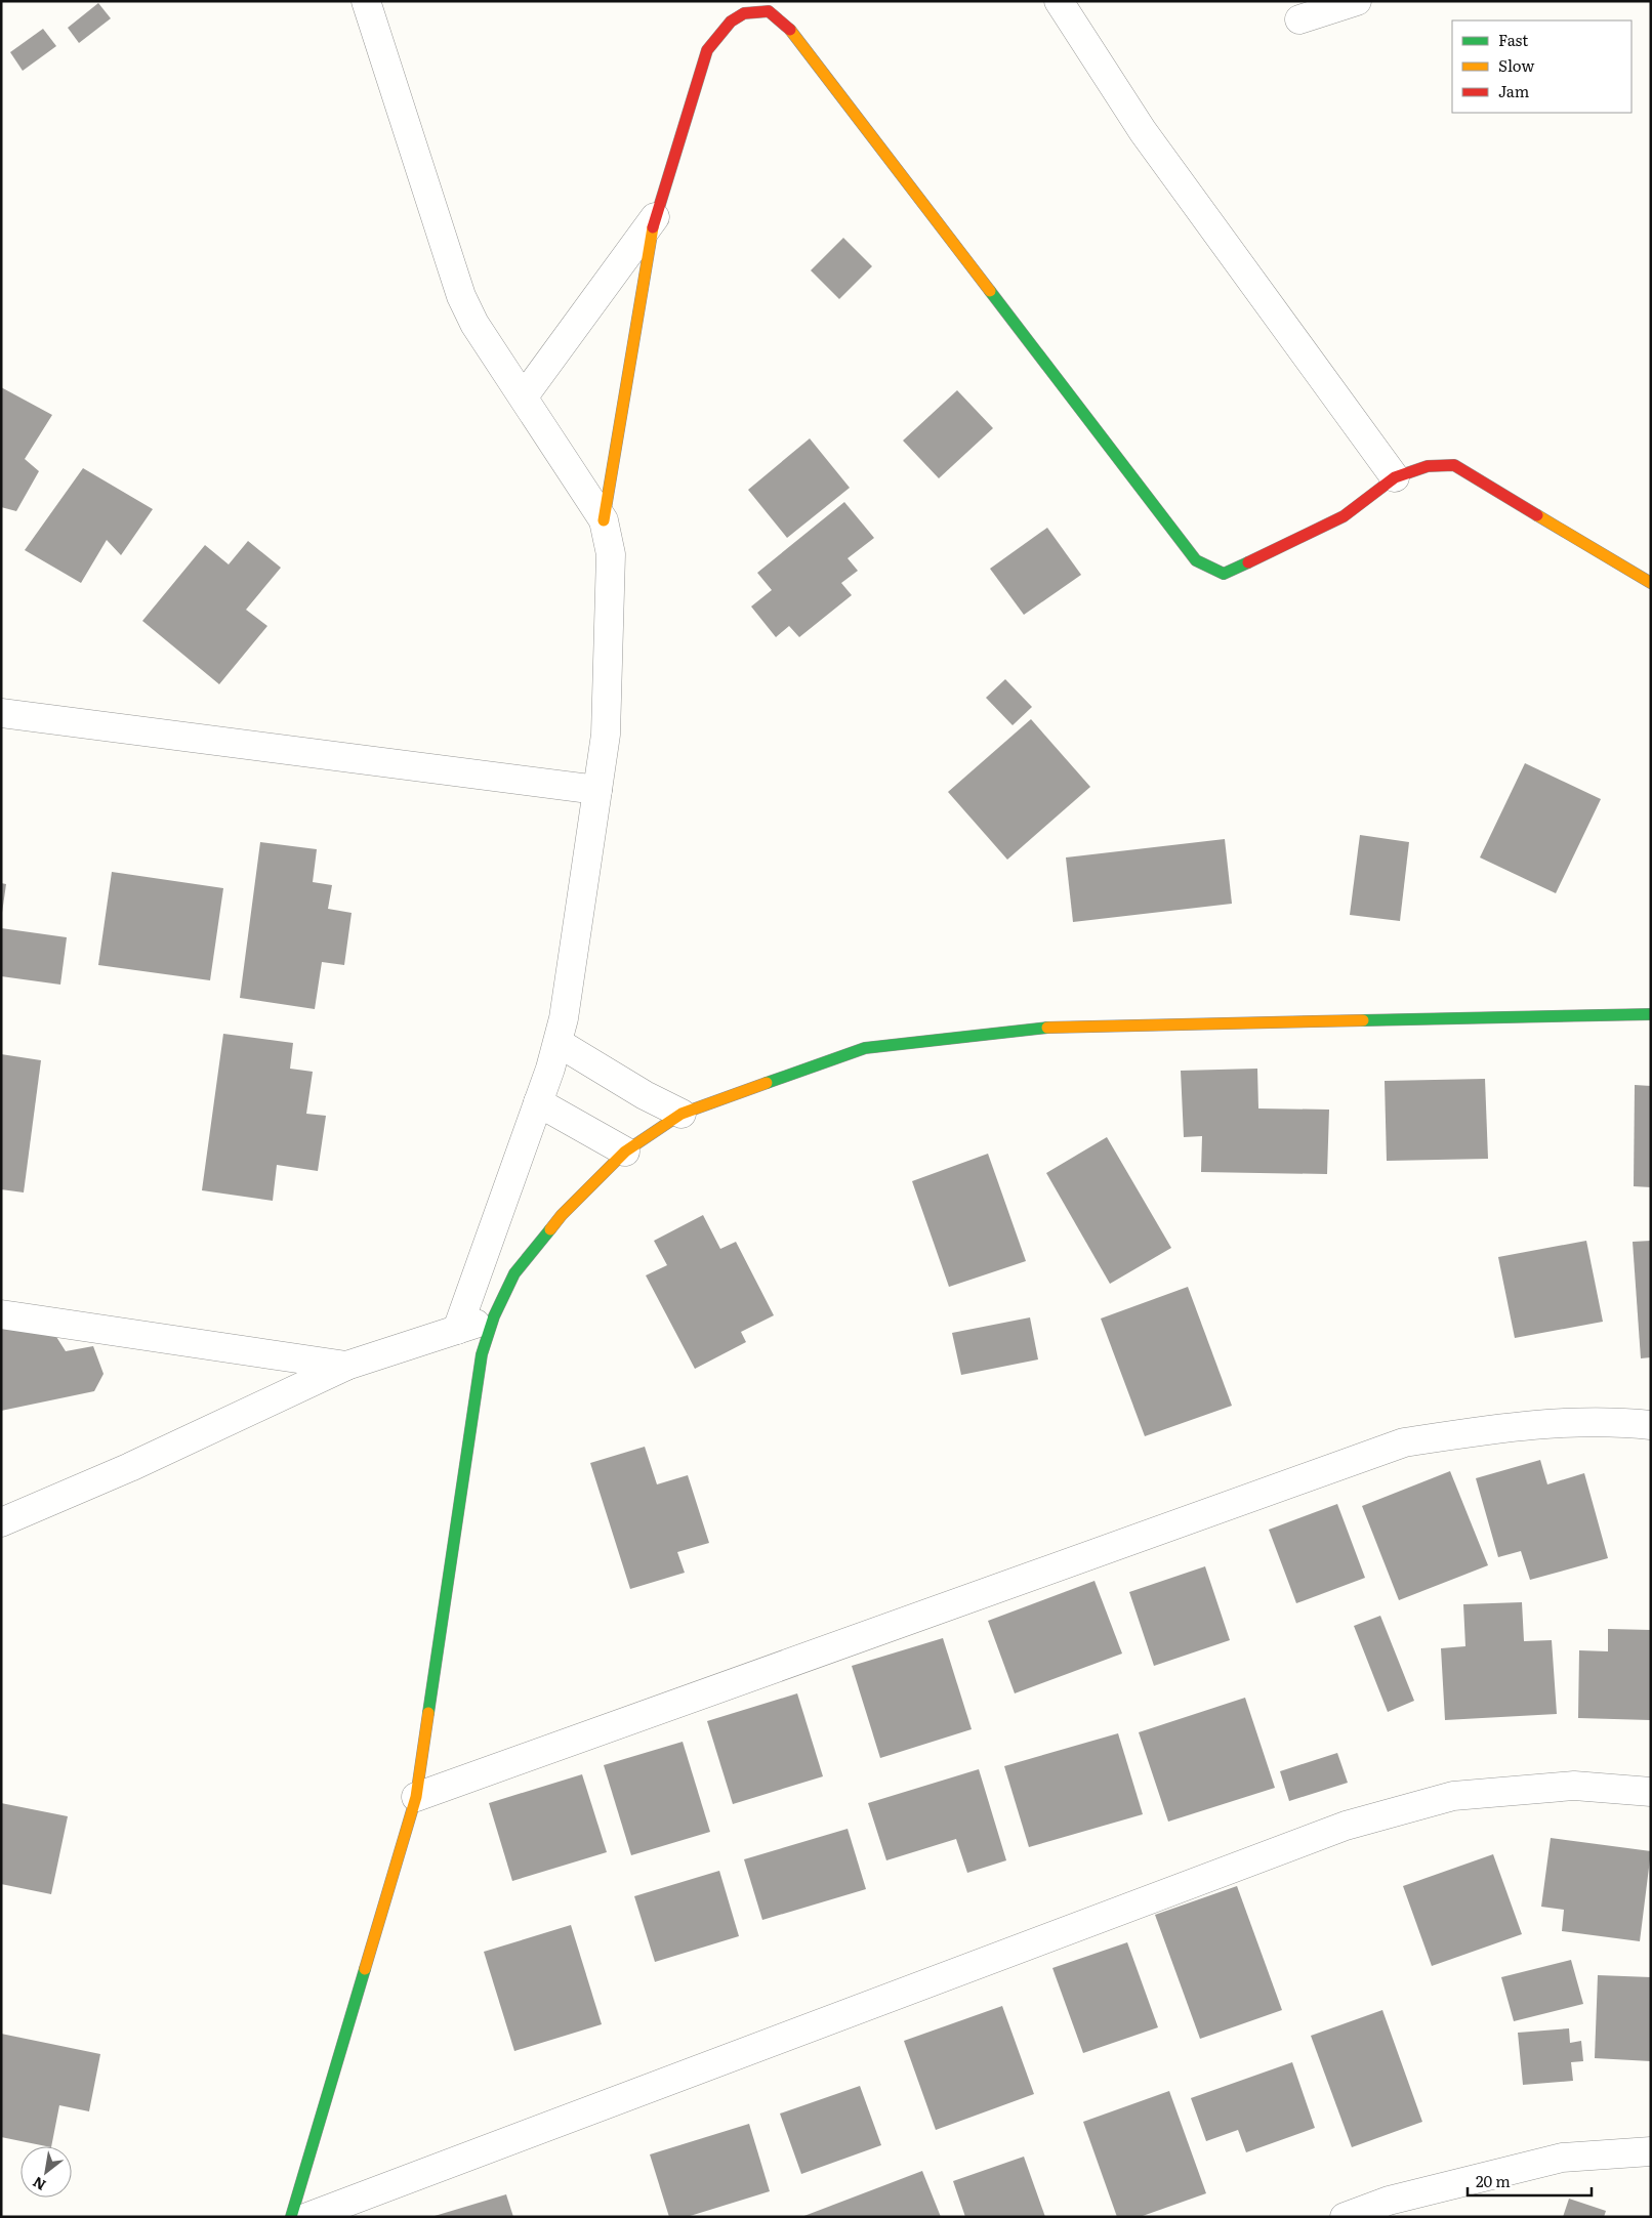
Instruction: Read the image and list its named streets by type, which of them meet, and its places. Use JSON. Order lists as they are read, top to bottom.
{
  "legend": ["Fast", "Slow", "Jam"],
  "scale_bar": "20 m",
  "north": "bottom left"
}
